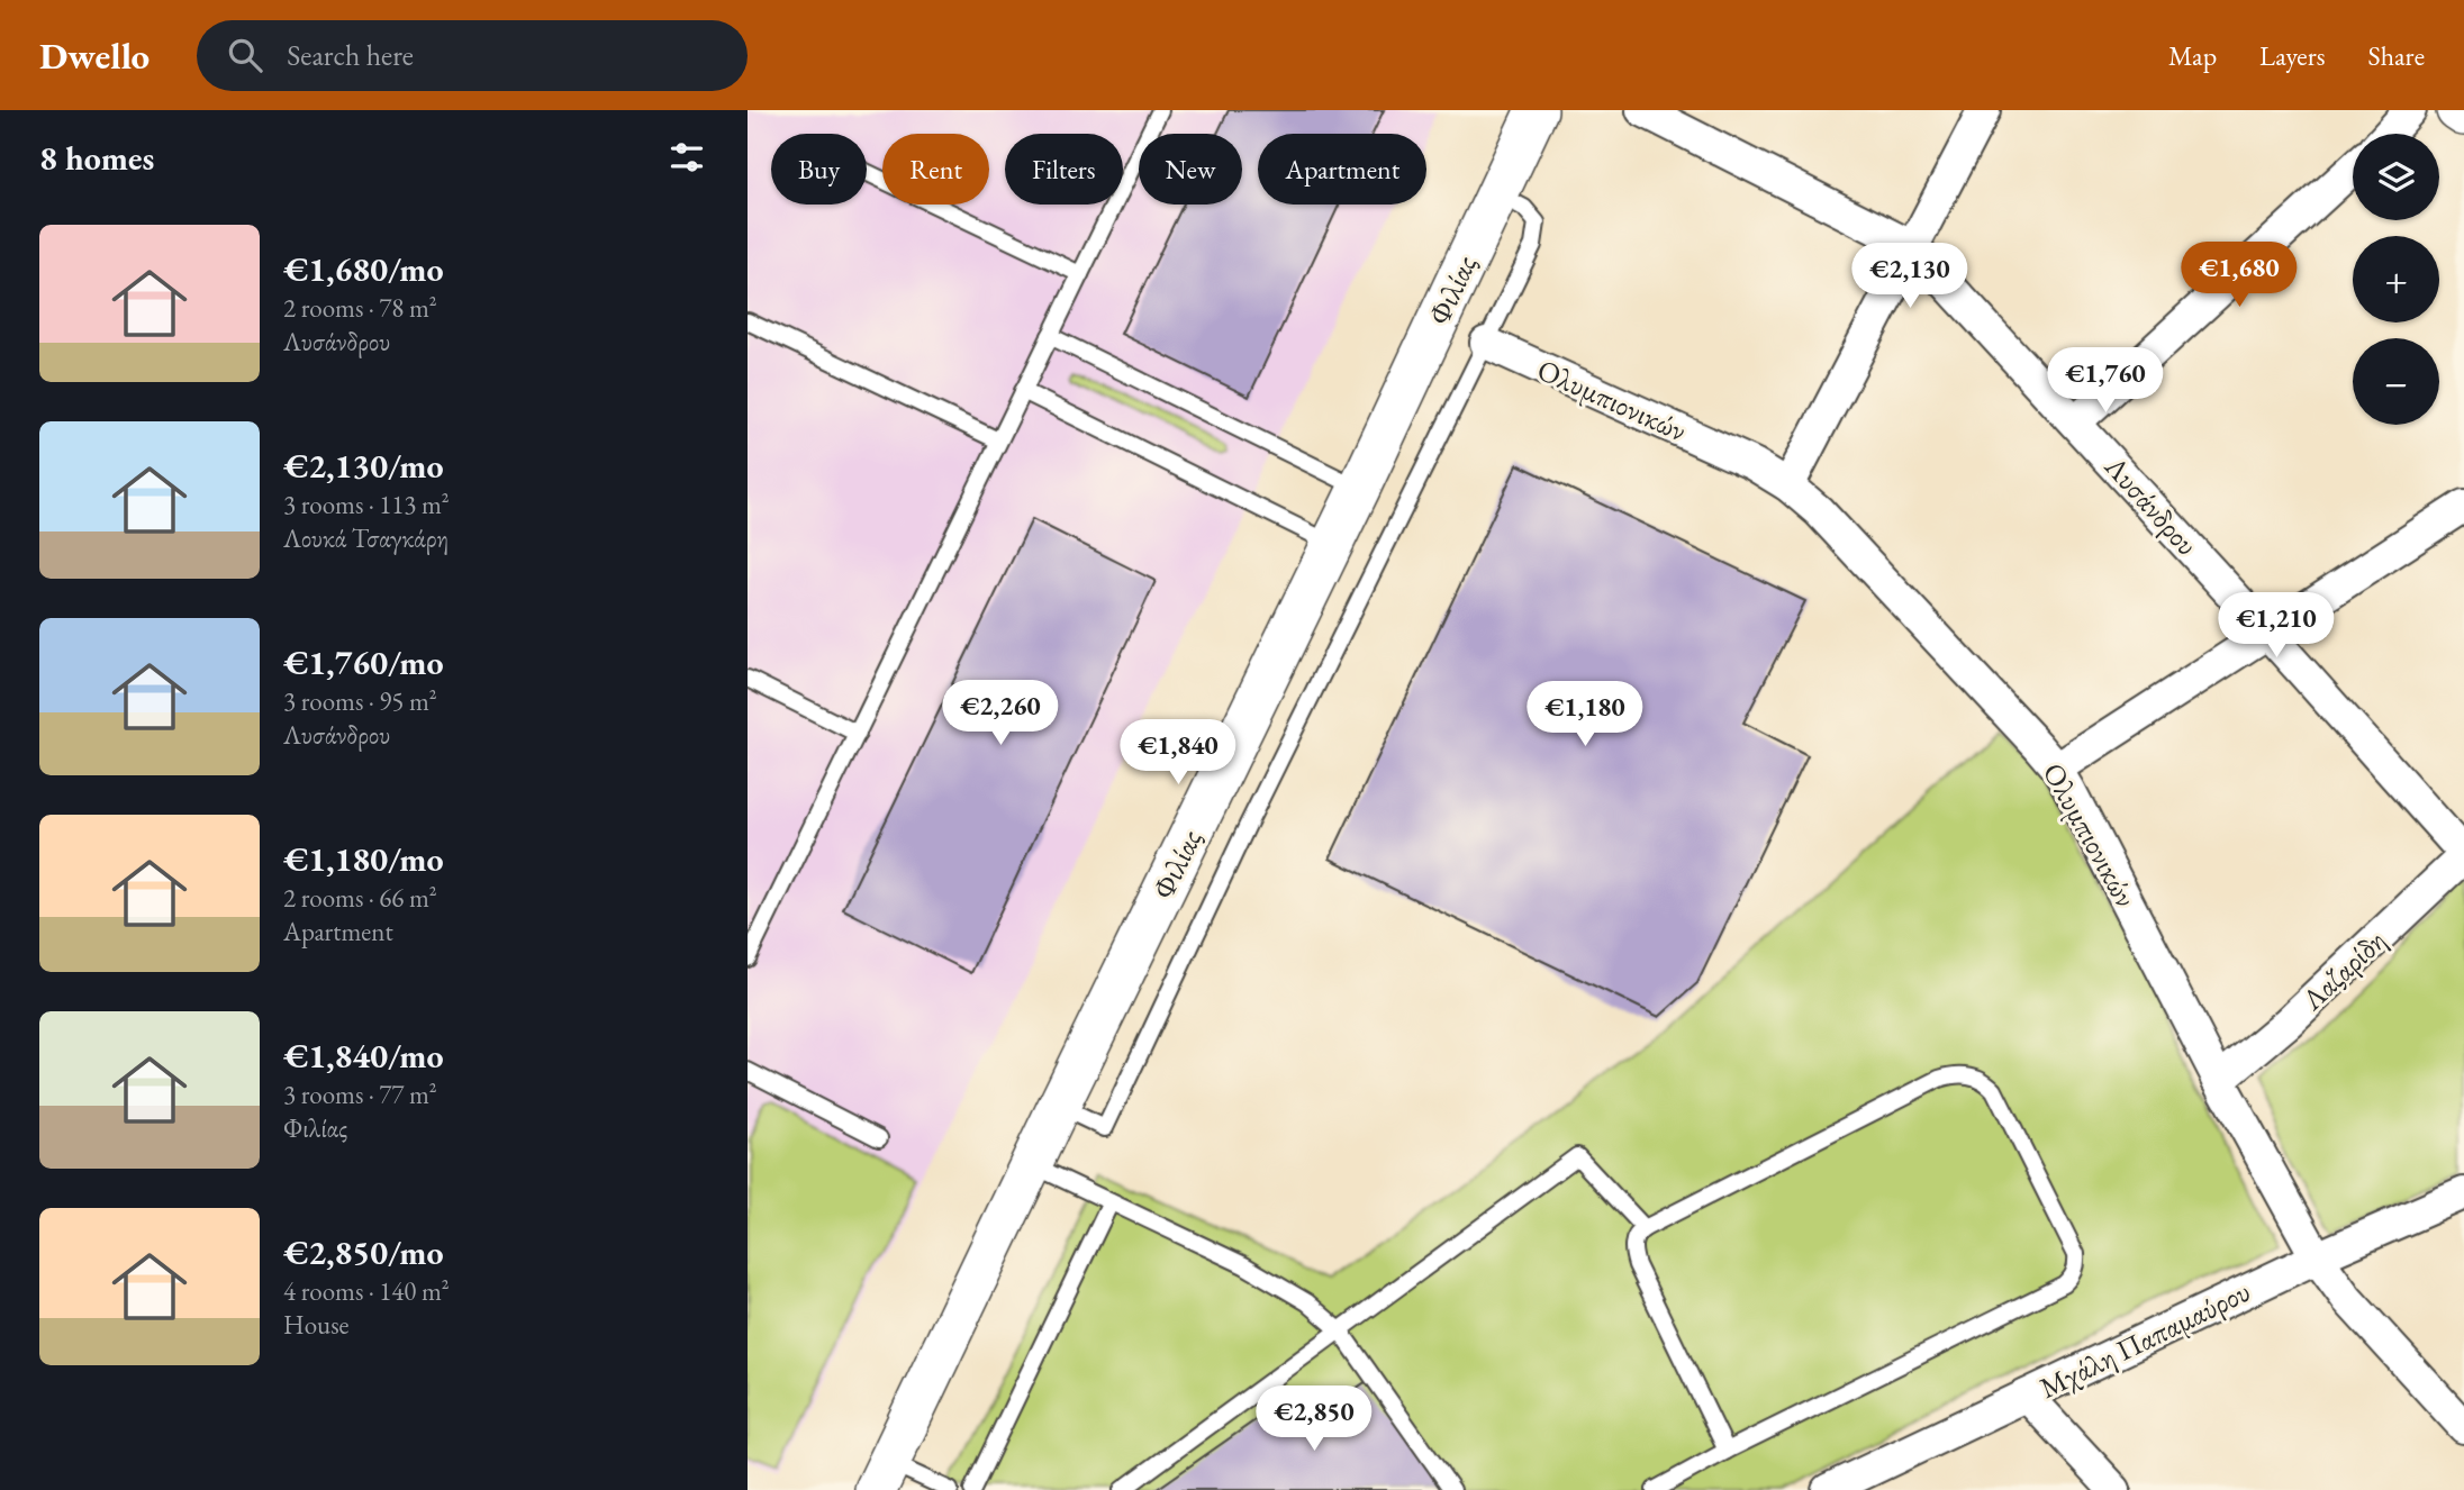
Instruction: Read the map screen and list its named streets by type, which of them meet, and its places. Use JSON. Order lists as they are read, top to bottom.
{
  "streets": {
    "street": [
      "Φιλίας",
      "Ολυμπιονικών",
      "Λυσάνδρου",
      "Λαζαρίδη",
      "Μχάλη Παπαμαύρου"
    ]
  },
  "crossings": [
    ["Ολυμπιονικών", "Λαζαρίδη"],
    ["Ολυμπιονικών", "Μχάλη Παπαμαύρου"],
    ["Λυσάνδρου", "Λαζαρίδη"]
  ],
  "page": {
    "header": "Dwello",
    "search": "Search here",
    "nav": ["Map", "Layers", "Share"],
    "heading": "8 homes",
    "map_buttons": ["+", "−"],
    "chip": [
      "Buy",
      "Rent",
      "Filters",
      "New",
      "Apartment"
    ],
    "list": [
      {
        "name": "€1,680/mo",
        "note": "2 rooms · 78 m² · Λυσάνδρου"
      },
      {
        "name": "€2,130/mo",
        "note": "3 rooms · 113 m² · Λουκά Τσαγκάρη"
      },
      {
        "name": "€1,760/mo",
        "note": "3 rooms · 95 m² · Λυσάνδρου"
      },
      {
        "name": "€1,180/mo",
        "note": "2 rooms · 66 m² · Apartment"
      },
      {
        "name": "€1,840/mo",
        "note": "3 rooms · 77 m² · Φιλίας"
      },
      {
        "name": "€2,850/mo",
        "note": "4 rooms · 140 m² · House"
      }
    ],
    "price": [
      "€1,680",
      "€2,130",
      "€1,760",
      "€1,210",
      "€2,260",
      "€1,180",
      "€1,840",
      "€2,850"
    ]
  }
}
